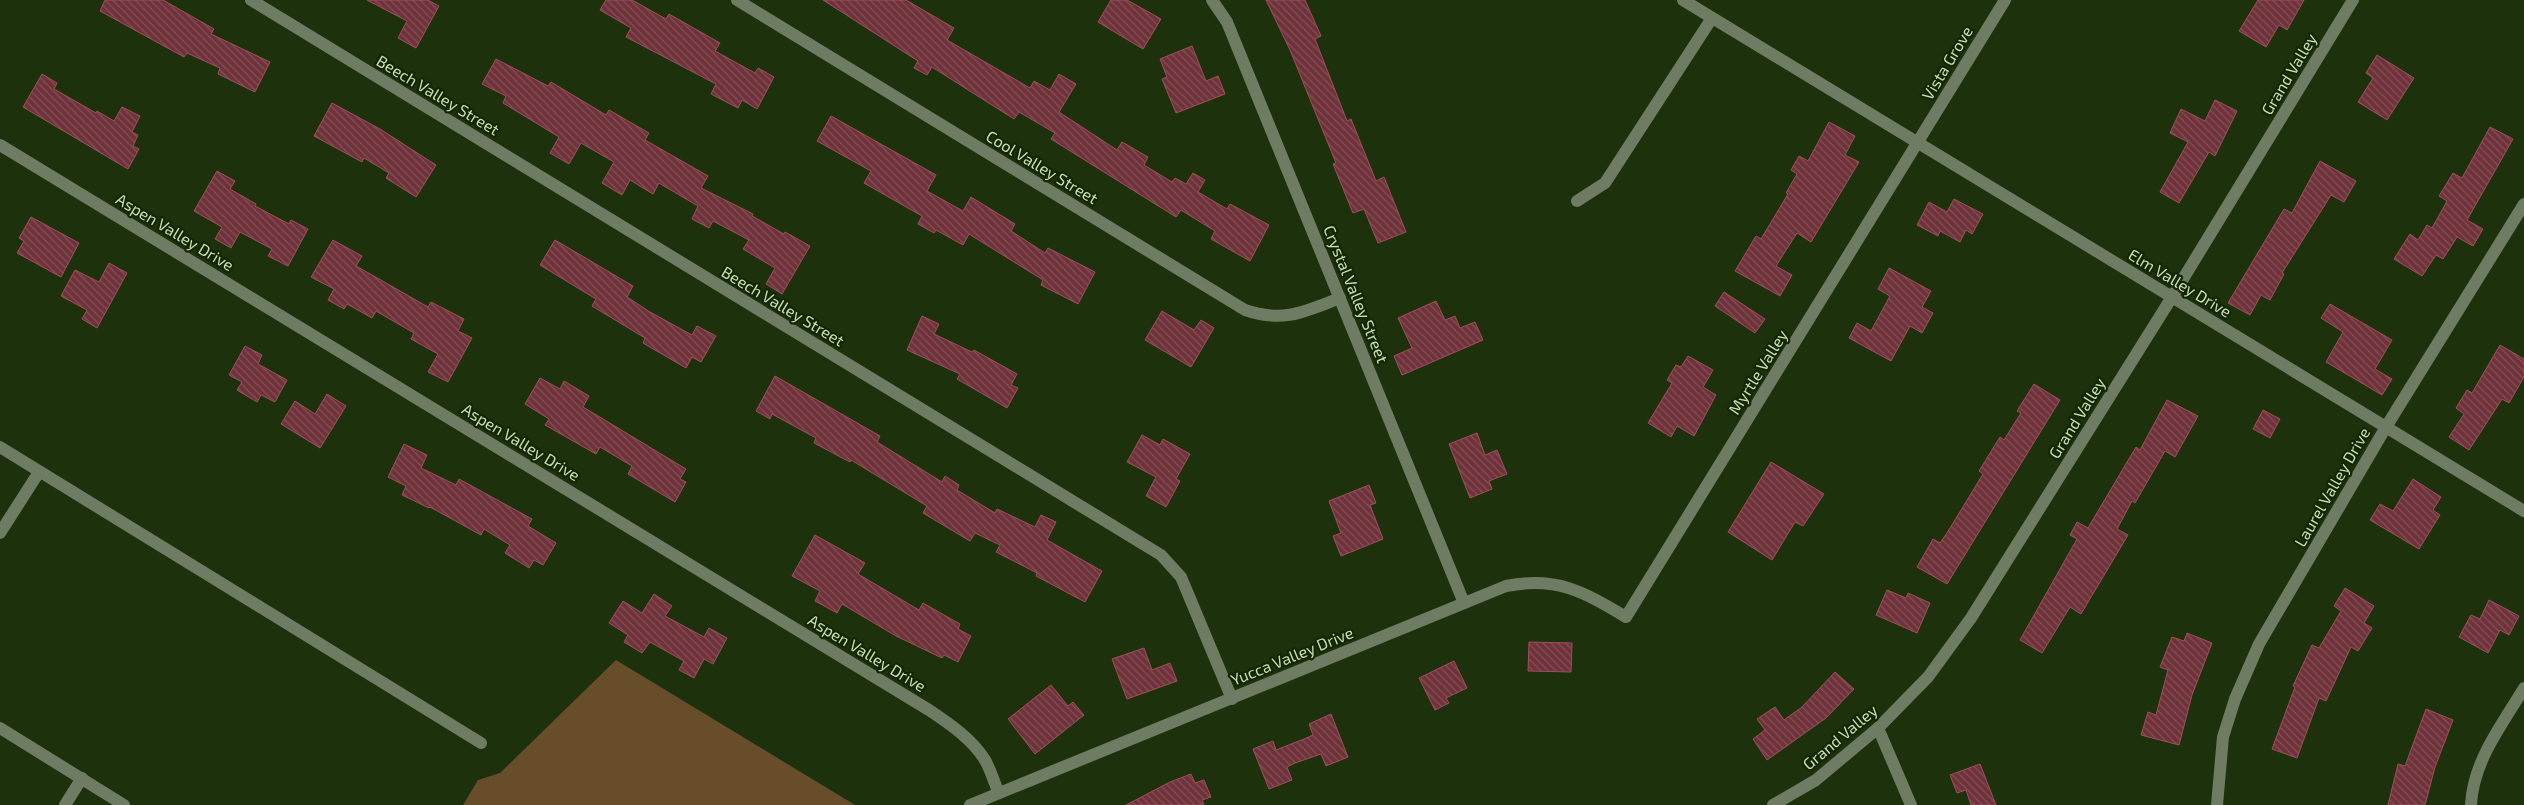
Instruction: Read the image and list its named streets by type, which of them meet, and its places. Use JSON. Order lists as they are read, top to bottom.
{
  "streets": {
    "street": [
      "Vista Grove",
      "Grand Valley",
      "Beech Valley Street",
      "Cool Valley Street",
      "Aspen Valley Drive",
      "Elm Valley Drive",
      "Crystal Valley Street",
      "Myrtle Valley",
      "Laurel Valley Drive",
      "Yucca Valley Drive"
    ]
  },
  "crossings": [
    ["Vista Grove", "Elm Valley Drive"],
    ["Vista Grove", "Myrtle Valley"],
    ["Grand Valley", "Elm Valley Drive"],
    ["Beech Valley Street", "Yucca Valley Drive"],
    ["Cool Valley Street", "Crystal Valley Street"],
    ["Aspen Valley Drive", "Yucca Valley Drive"],
    ["Elm Valley Drive", "Myrtle Valley"],
    ["Elm Valley Drive", "Laurel Valley Drive"],
    ["Crystal Valley Street", "Yucca Valley Drive"],
    ["Myrtle Valley", "Yucca Valley Drive"]
  ]
}
